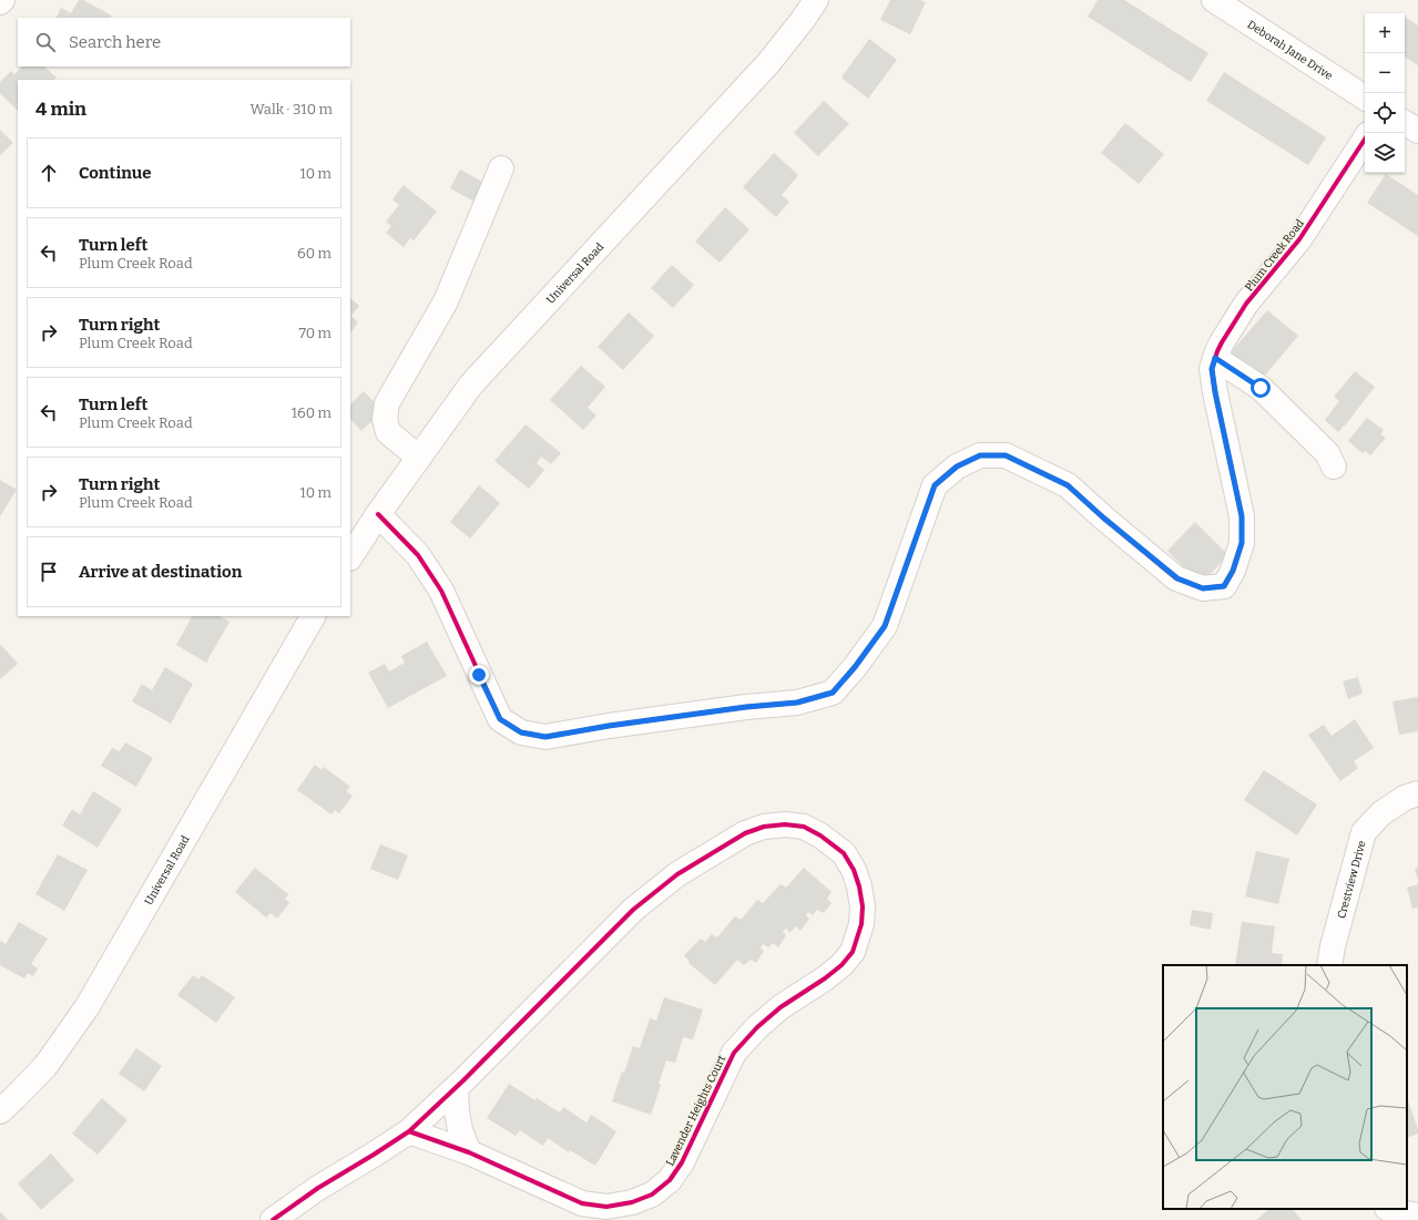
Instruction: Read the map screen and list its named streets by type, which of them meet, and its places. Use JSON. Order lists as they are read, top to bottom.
{
  "streets": {
    "street": [
      "Deborah Jane Drive",
      "Plum Creek Road",
      "Universal Road",
      "Crestview Drive",
      "Lavender Heights Court"
    ]
  },
  "crossings": [
    ["Plum Creek Road", "Universal Road"]
  ],
  "page": {
    "map_buttons": ["+", "−"],
    "search": "Search here",
    "heading": ["4 min", "Walk · 310 m"],
    "list": [
      ["Continue", "10 m"],
      ["Turn left", "Plum Creek Road", "60 m"],
      ["Turn right", "Plum Creek Road", "70 m"],
      ["Turn left", "Plum Creek Road", "160 m"],
      ["Turn right", "Plum Creek Road", "10 m"],
      "Arrive at destination"
    ]
  }
}
